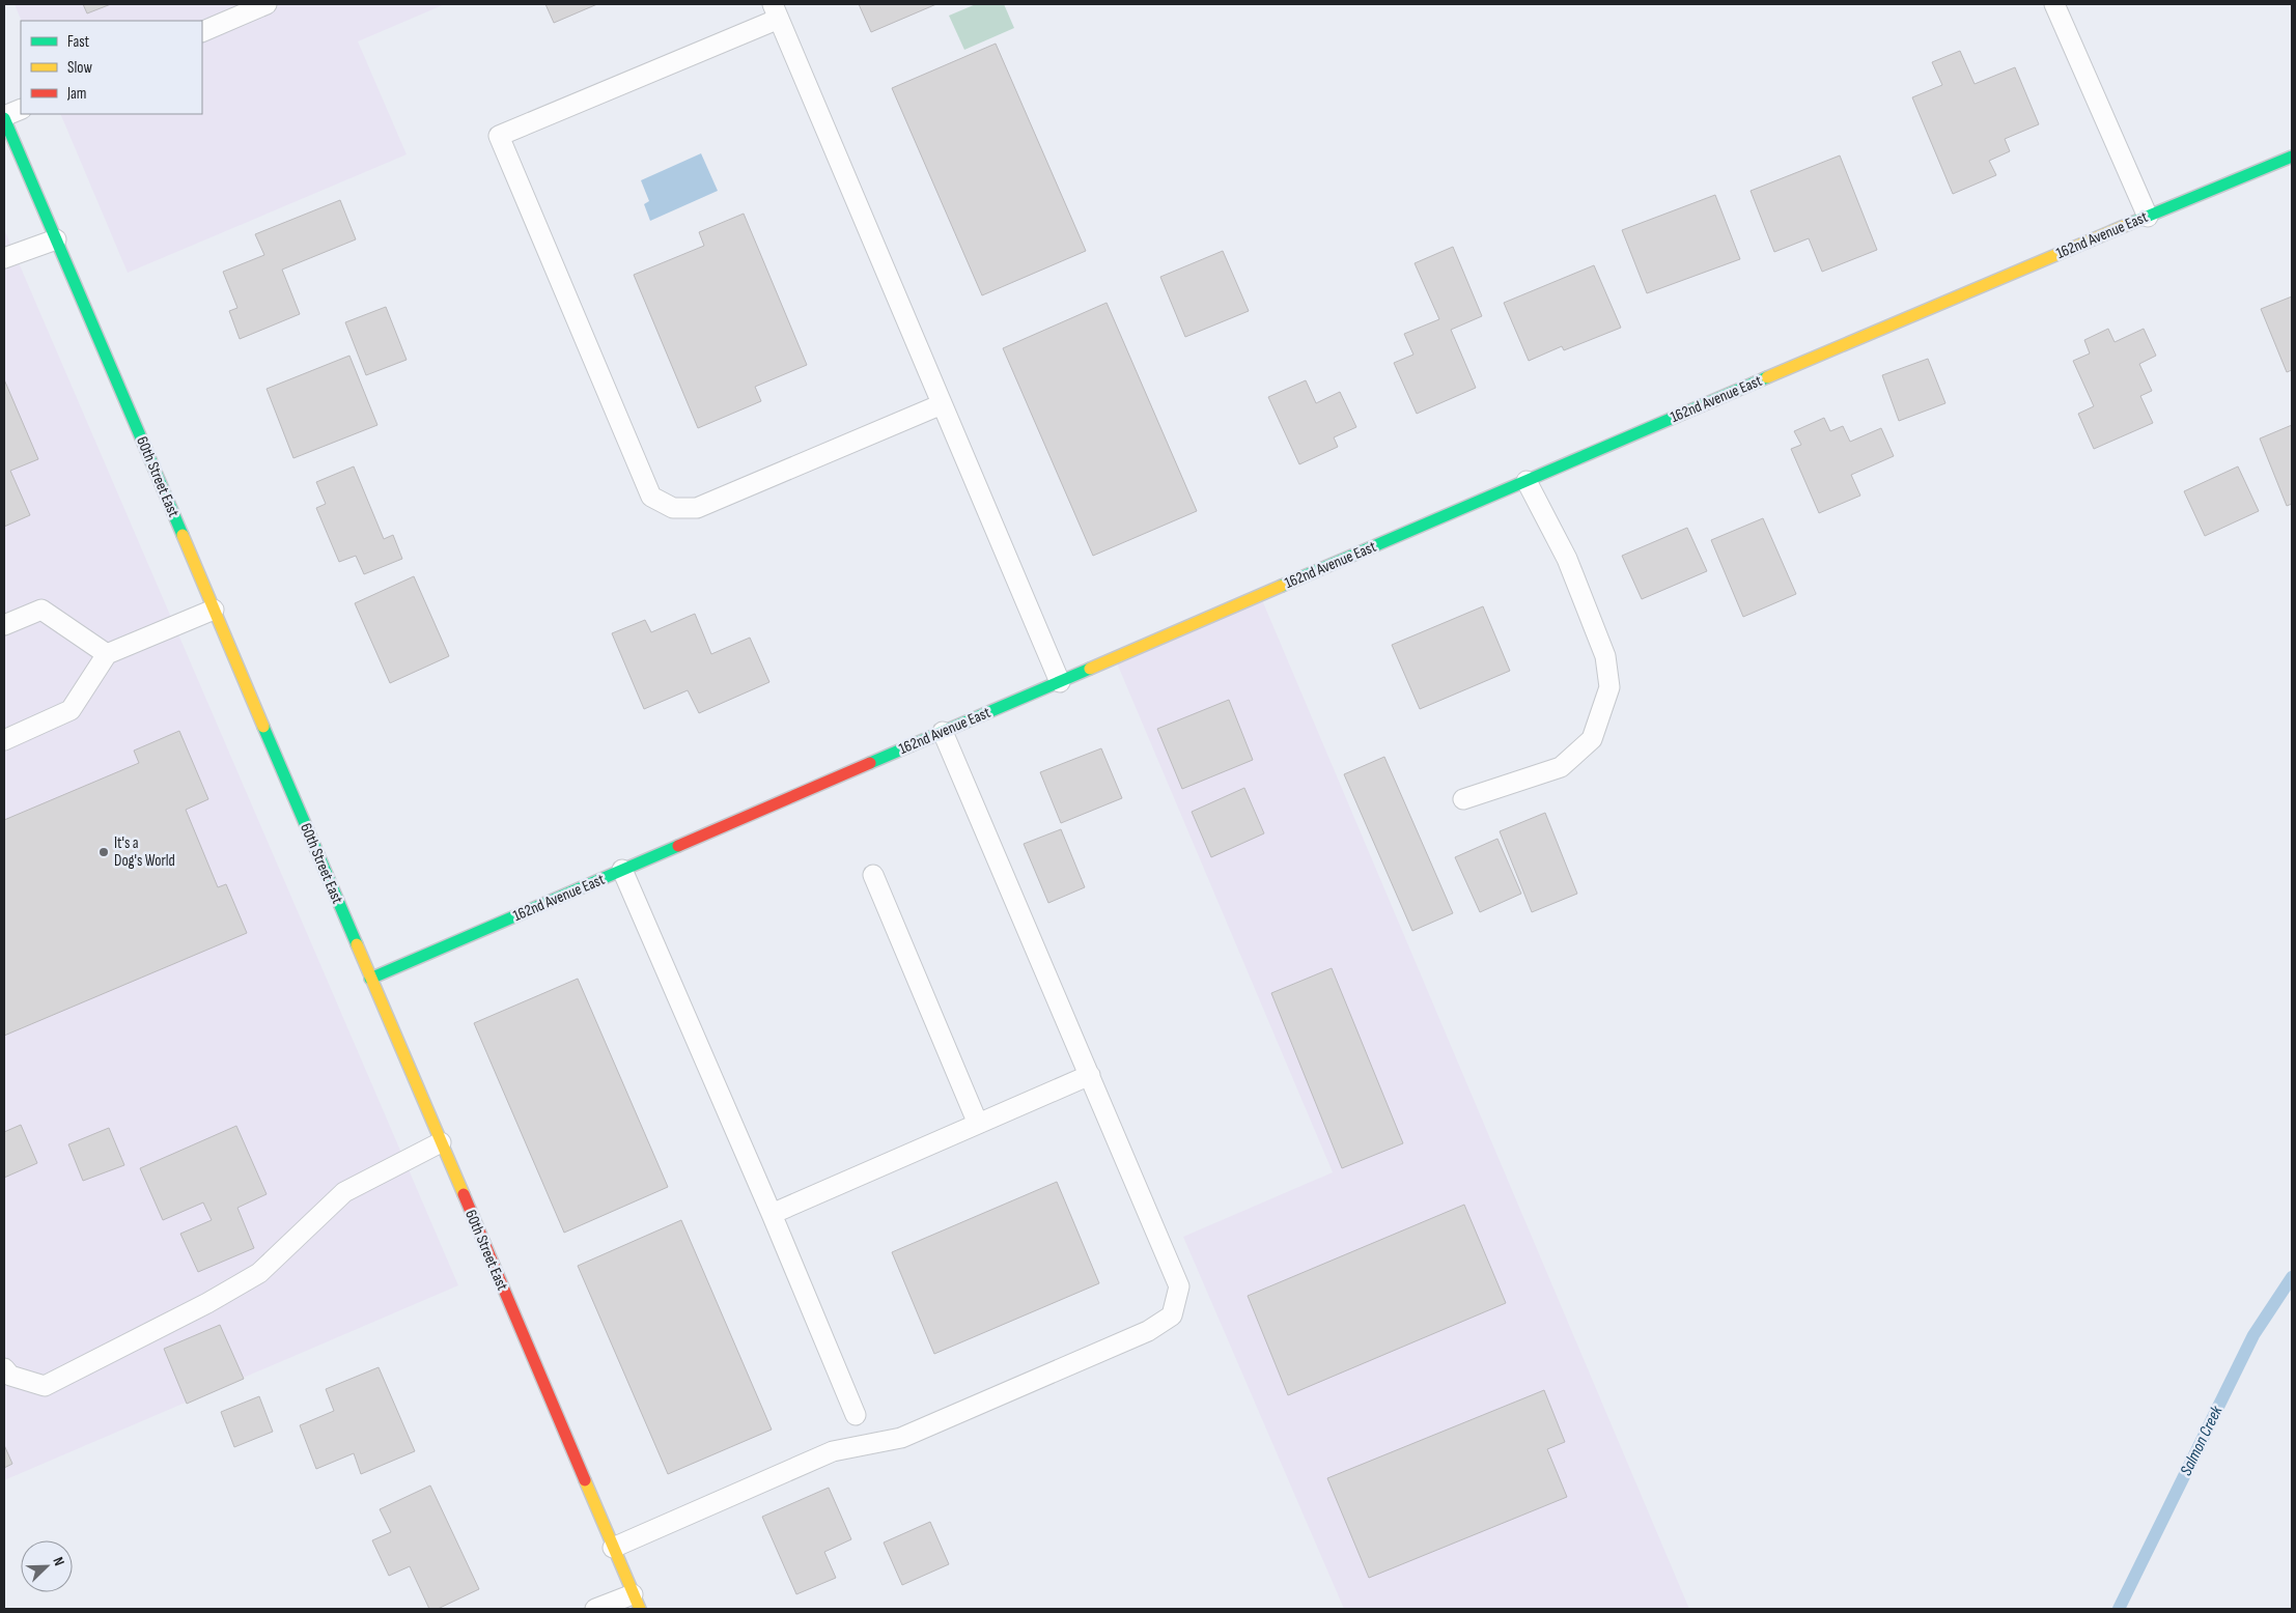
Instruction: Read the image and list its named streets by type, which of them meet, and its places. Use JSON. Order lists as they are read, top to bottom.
{
  "streets": {
    "street": ["162nd Avenue East", "60th Street East"]
  },
  "crossings": [
    ["162nd Avenue East", "60th Street East"]
  ],
  "water": ["Salmon Creek"],
  "places": ["It's a Dog's World"],
  "legend": ["Fast", "Slow", "Jam"],
  "north": "top right"
}
